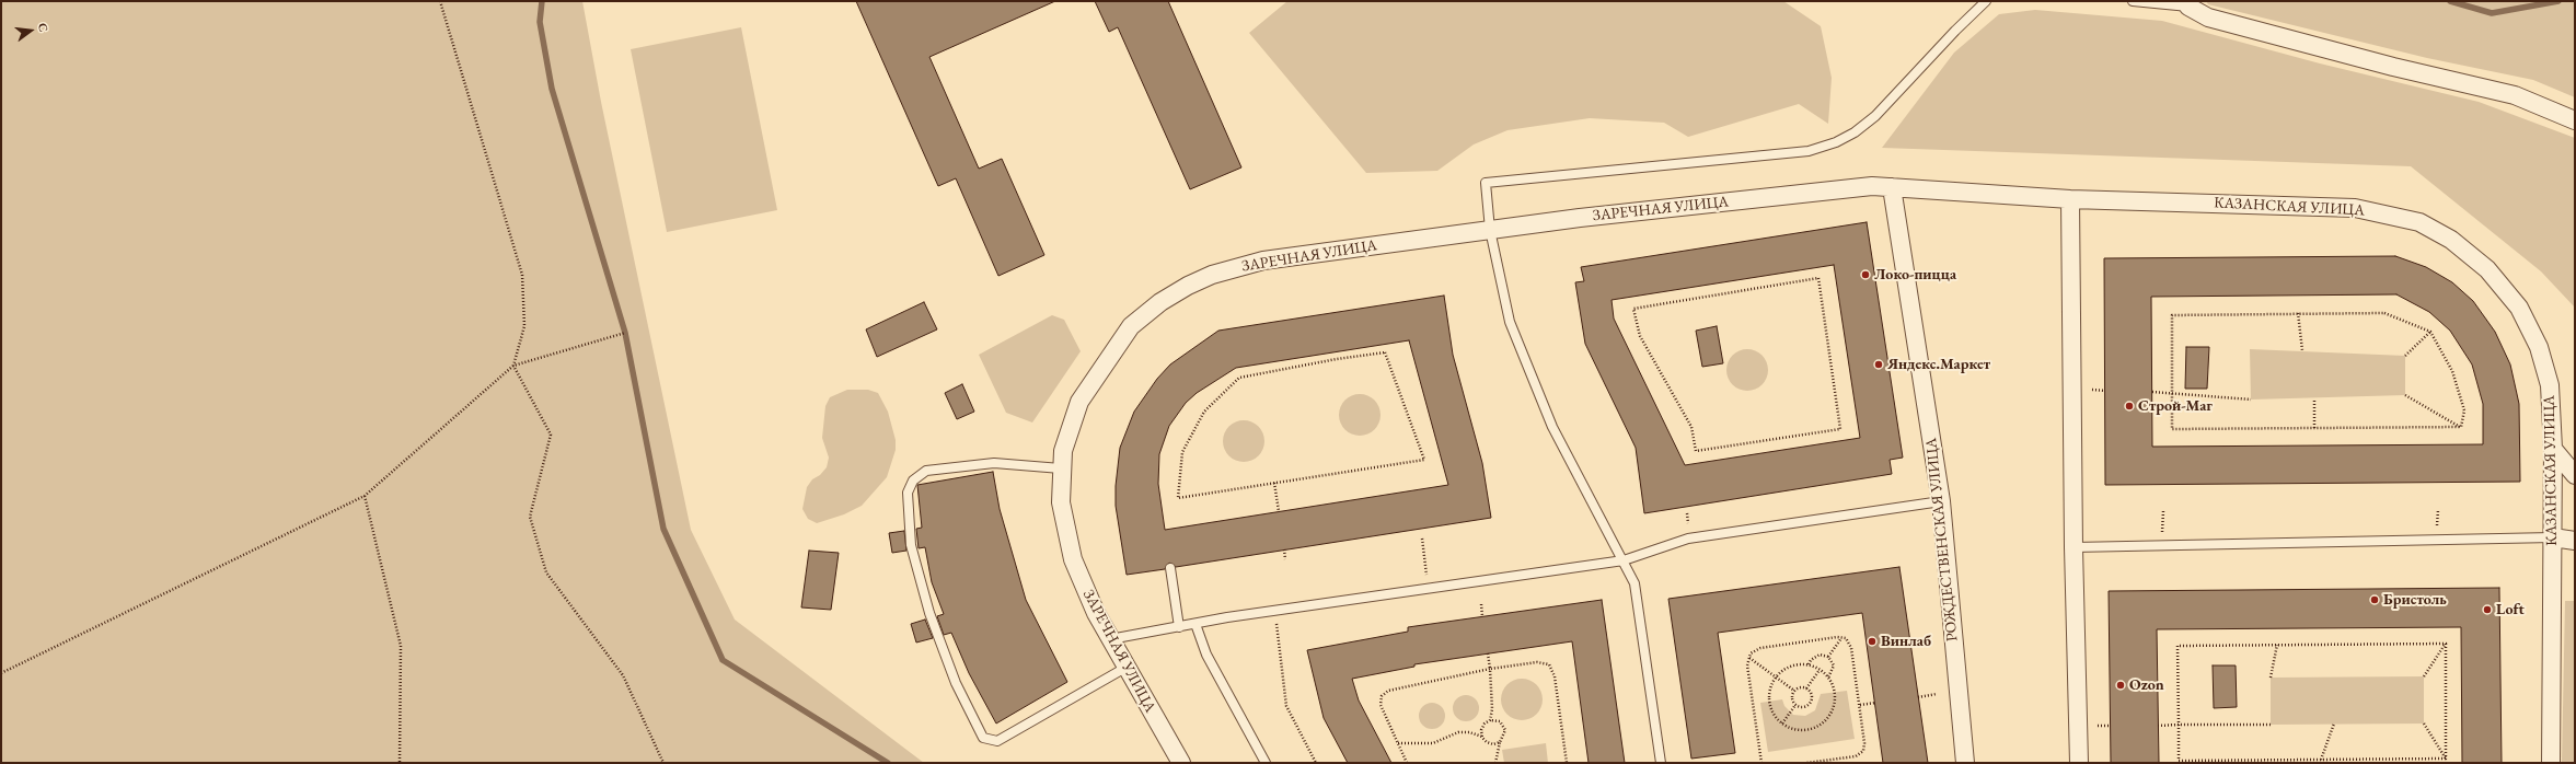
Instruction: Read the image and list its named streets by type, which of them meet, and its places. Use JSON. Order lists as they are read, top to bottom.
{
  "streets": {
    "street": ["КАЗАНСКАЯ УЛИЦА", "ЗАРЕЧНАЯ УЛИЦА", "РОЖДЕСТВЕНСКАЯ УЛИЦА"]
  },
  "crossings": [
    ["КАЗАНСКАЯ УЛИЦА", "ЗАРЕЧНАЯ УЛИЦА"],
    ["ЗАРЕЧНАЯ УЛИЦА", "РОЖДЕСТВЕНСКАЯ УЛИЦА"]
  ],
  "places": [
    "Локо-пицца",
    "Яндекс.Маркет",
    "Строй-Маг",
    "Бристоль",
    "Loft",
    "Винлаб",
    "Ozon"
  ],
  "north": "right"
}
